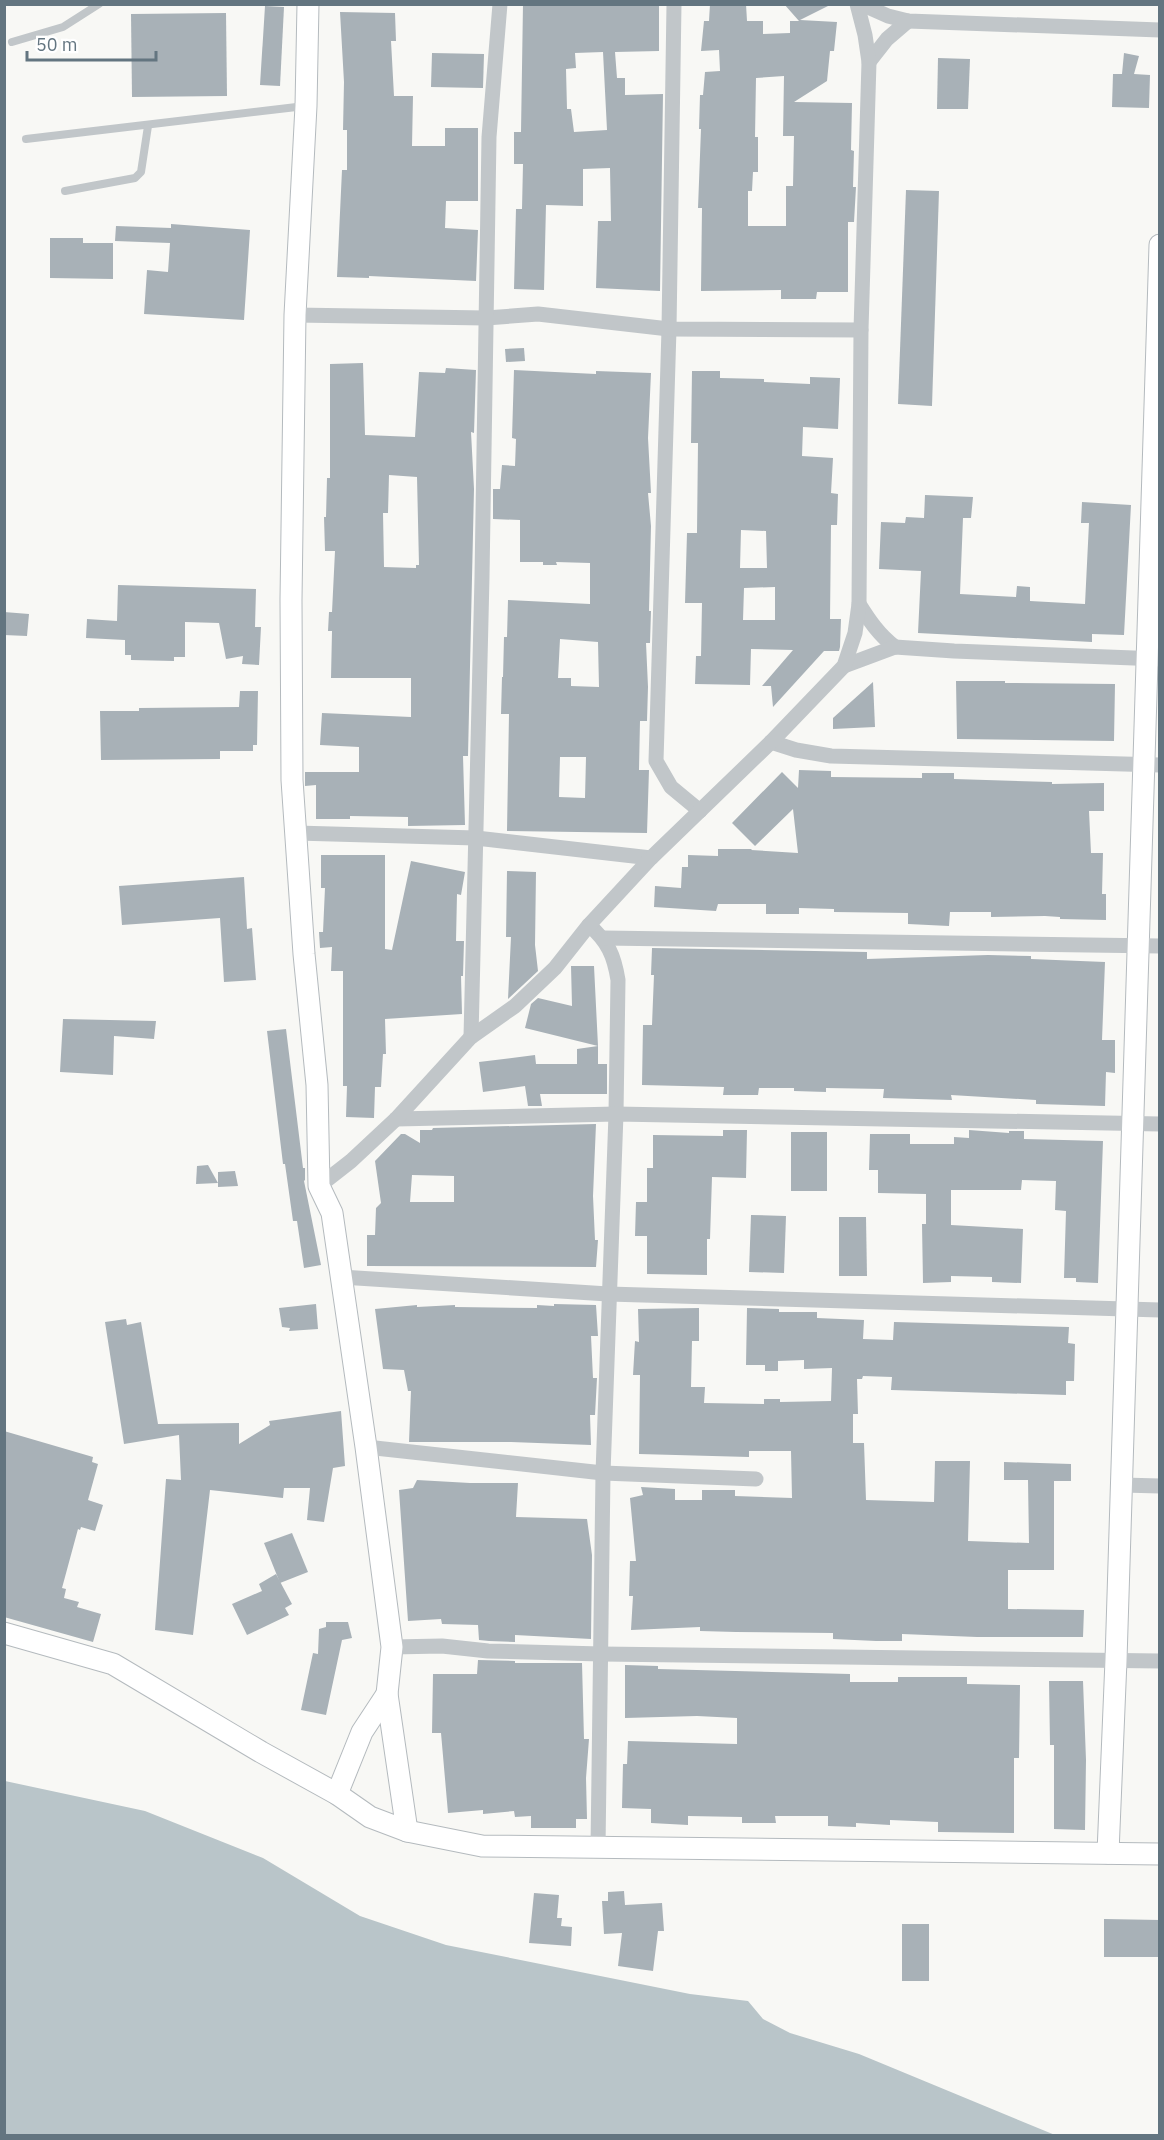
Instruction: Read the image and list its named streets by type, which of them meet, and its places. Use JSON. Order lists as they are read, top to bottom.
{
  "scale_bar": "50 m"
}
